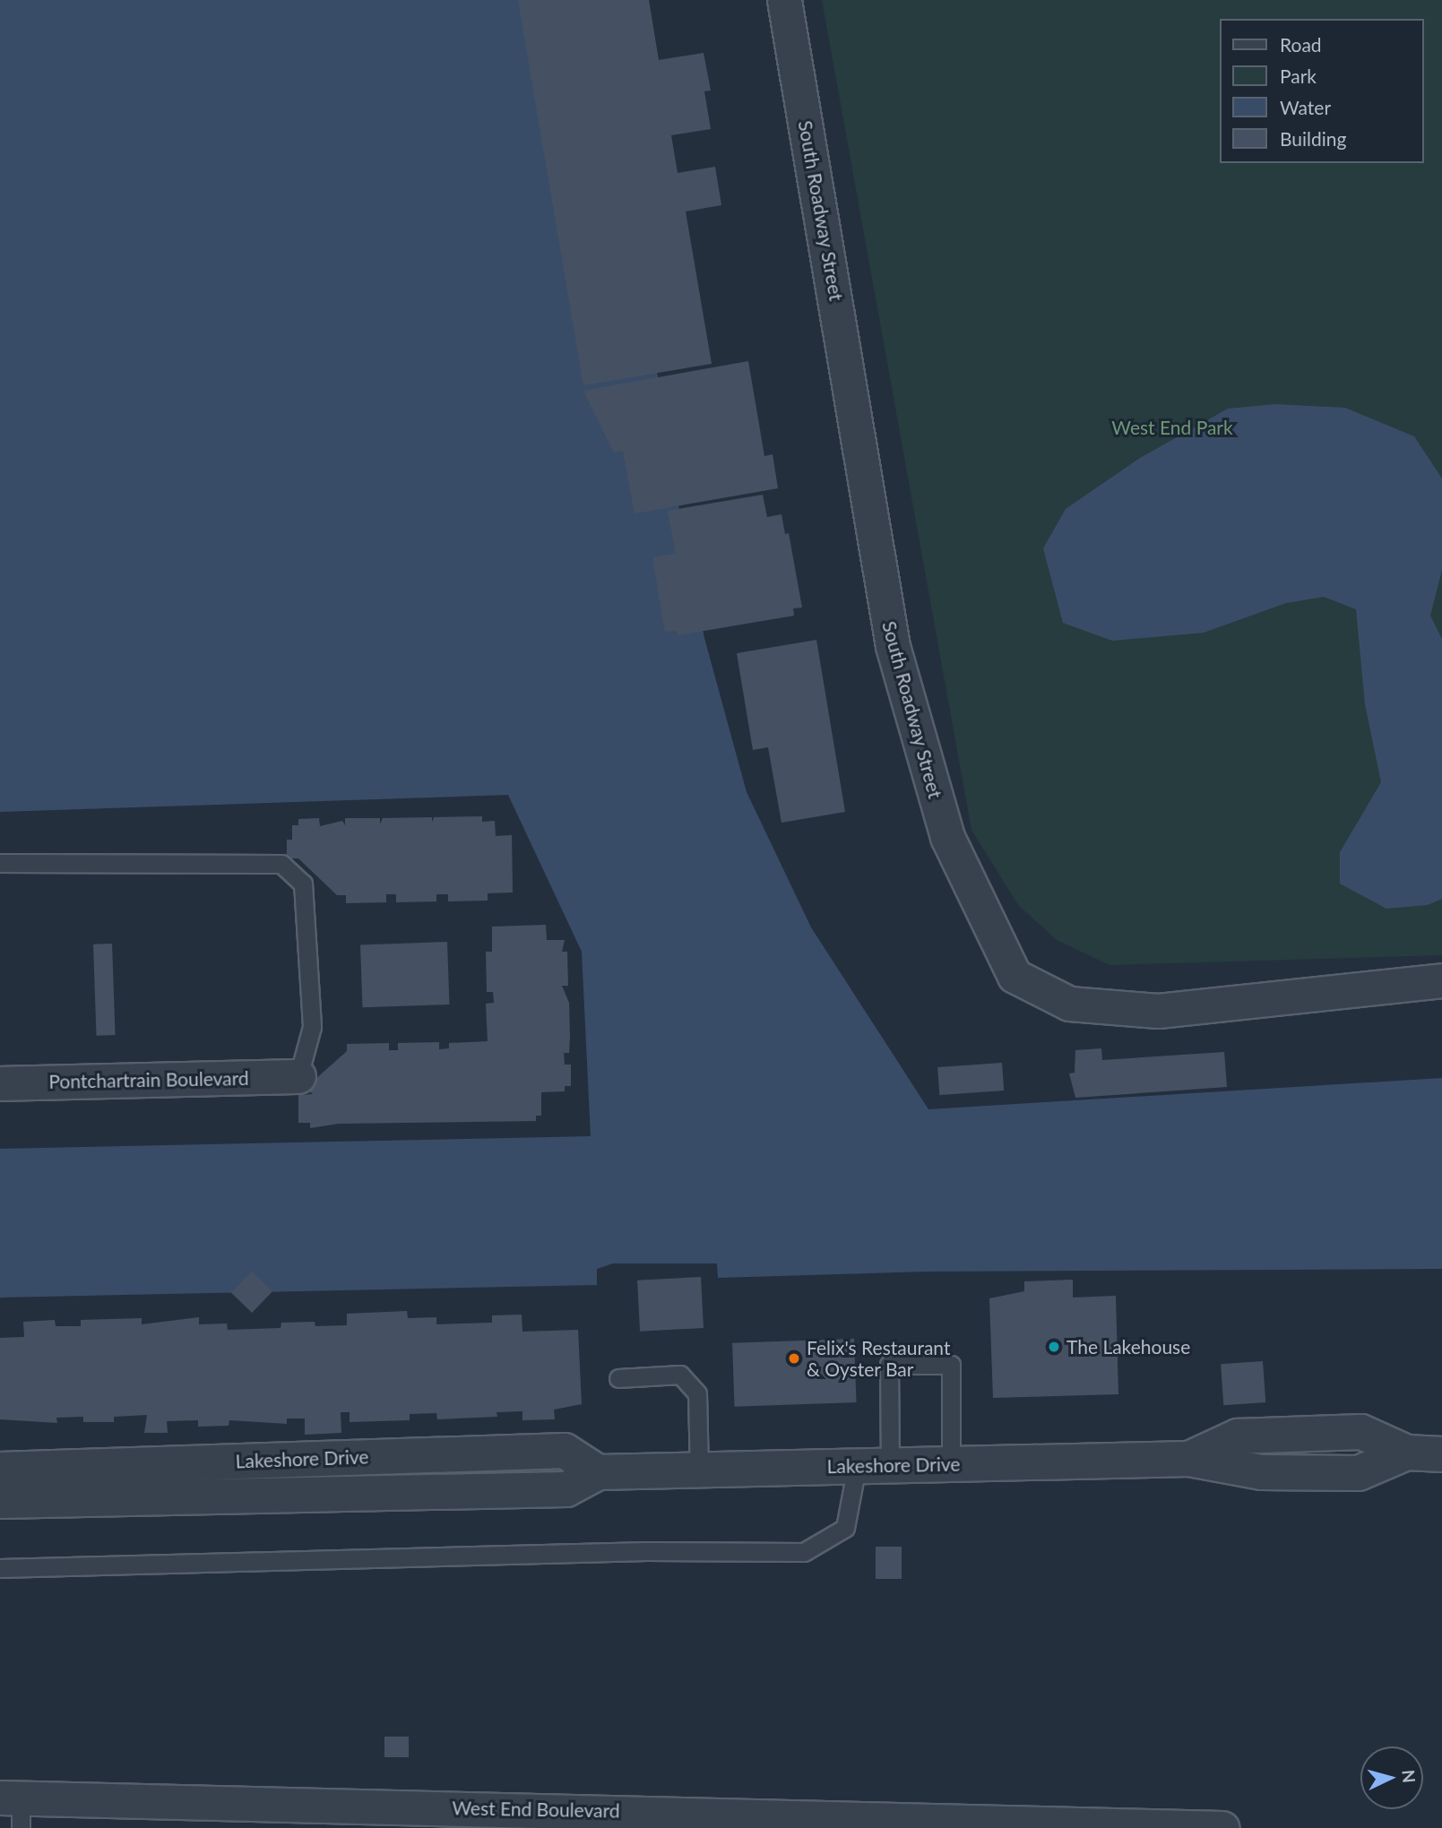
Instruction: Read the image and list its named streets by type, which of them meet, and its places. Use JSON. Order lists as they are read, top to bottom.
{
  "streets": {
    "street": [
      "South Roadway Street",
      "Pontchartrain Boulevard",
      "Lakeshore Drive",
      "West End Boulevard"
    ]
  },
  "parks": ["West End Park"],
  "places": ["The Lakehouse", "Felix's Restaurant & Oyster Bar"],
  "legend": [
    "Road",
    "Park",
    "Water",
    "Building"
  ],
  "north": "right"
}
